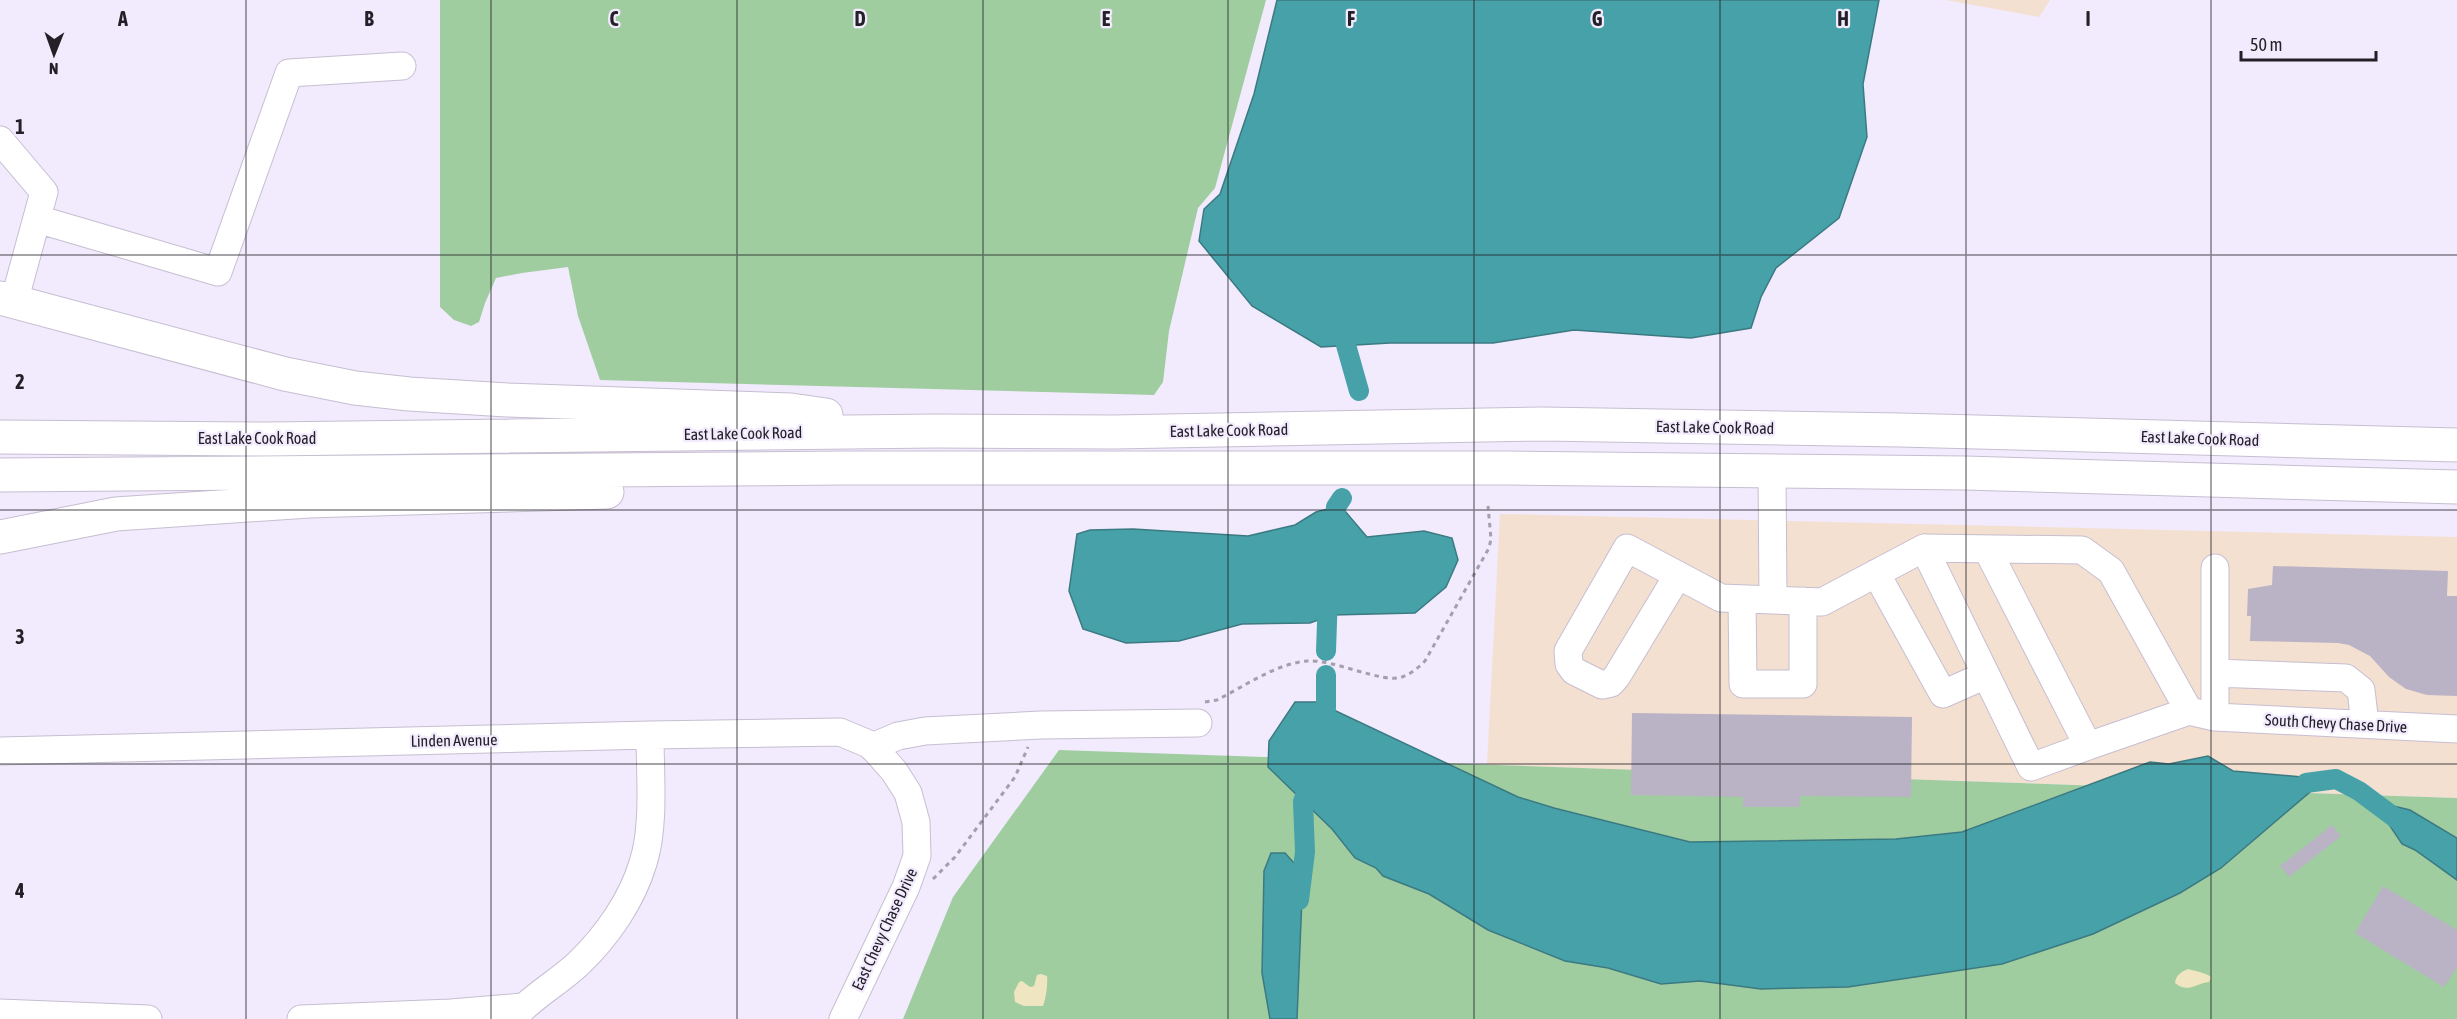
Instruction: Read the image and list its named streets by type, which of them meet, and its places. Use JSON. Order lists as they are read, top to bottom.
{
  "streets": {
    "main road": ["East Lake Cook Road"],
    "street": ["South Chevy Chase Drive", "Linden Avenue", "East Chevy Chase Drive"]
  },
  "crossings": [
    ["Linden Avenue", "East Chevy Chase Drive"]
  ],
  "scale_bar": "50 m",
  "north": "bottom",
  "grid": {
    "columns": [
      "A",
      "B",
      "C",
      "D",
      "E",
      "F",
      "G",
      "H",
      "I"
    ],
    "rows": [
      "1",
      "2",
      "3",
      "4"
    ]
  }
}
